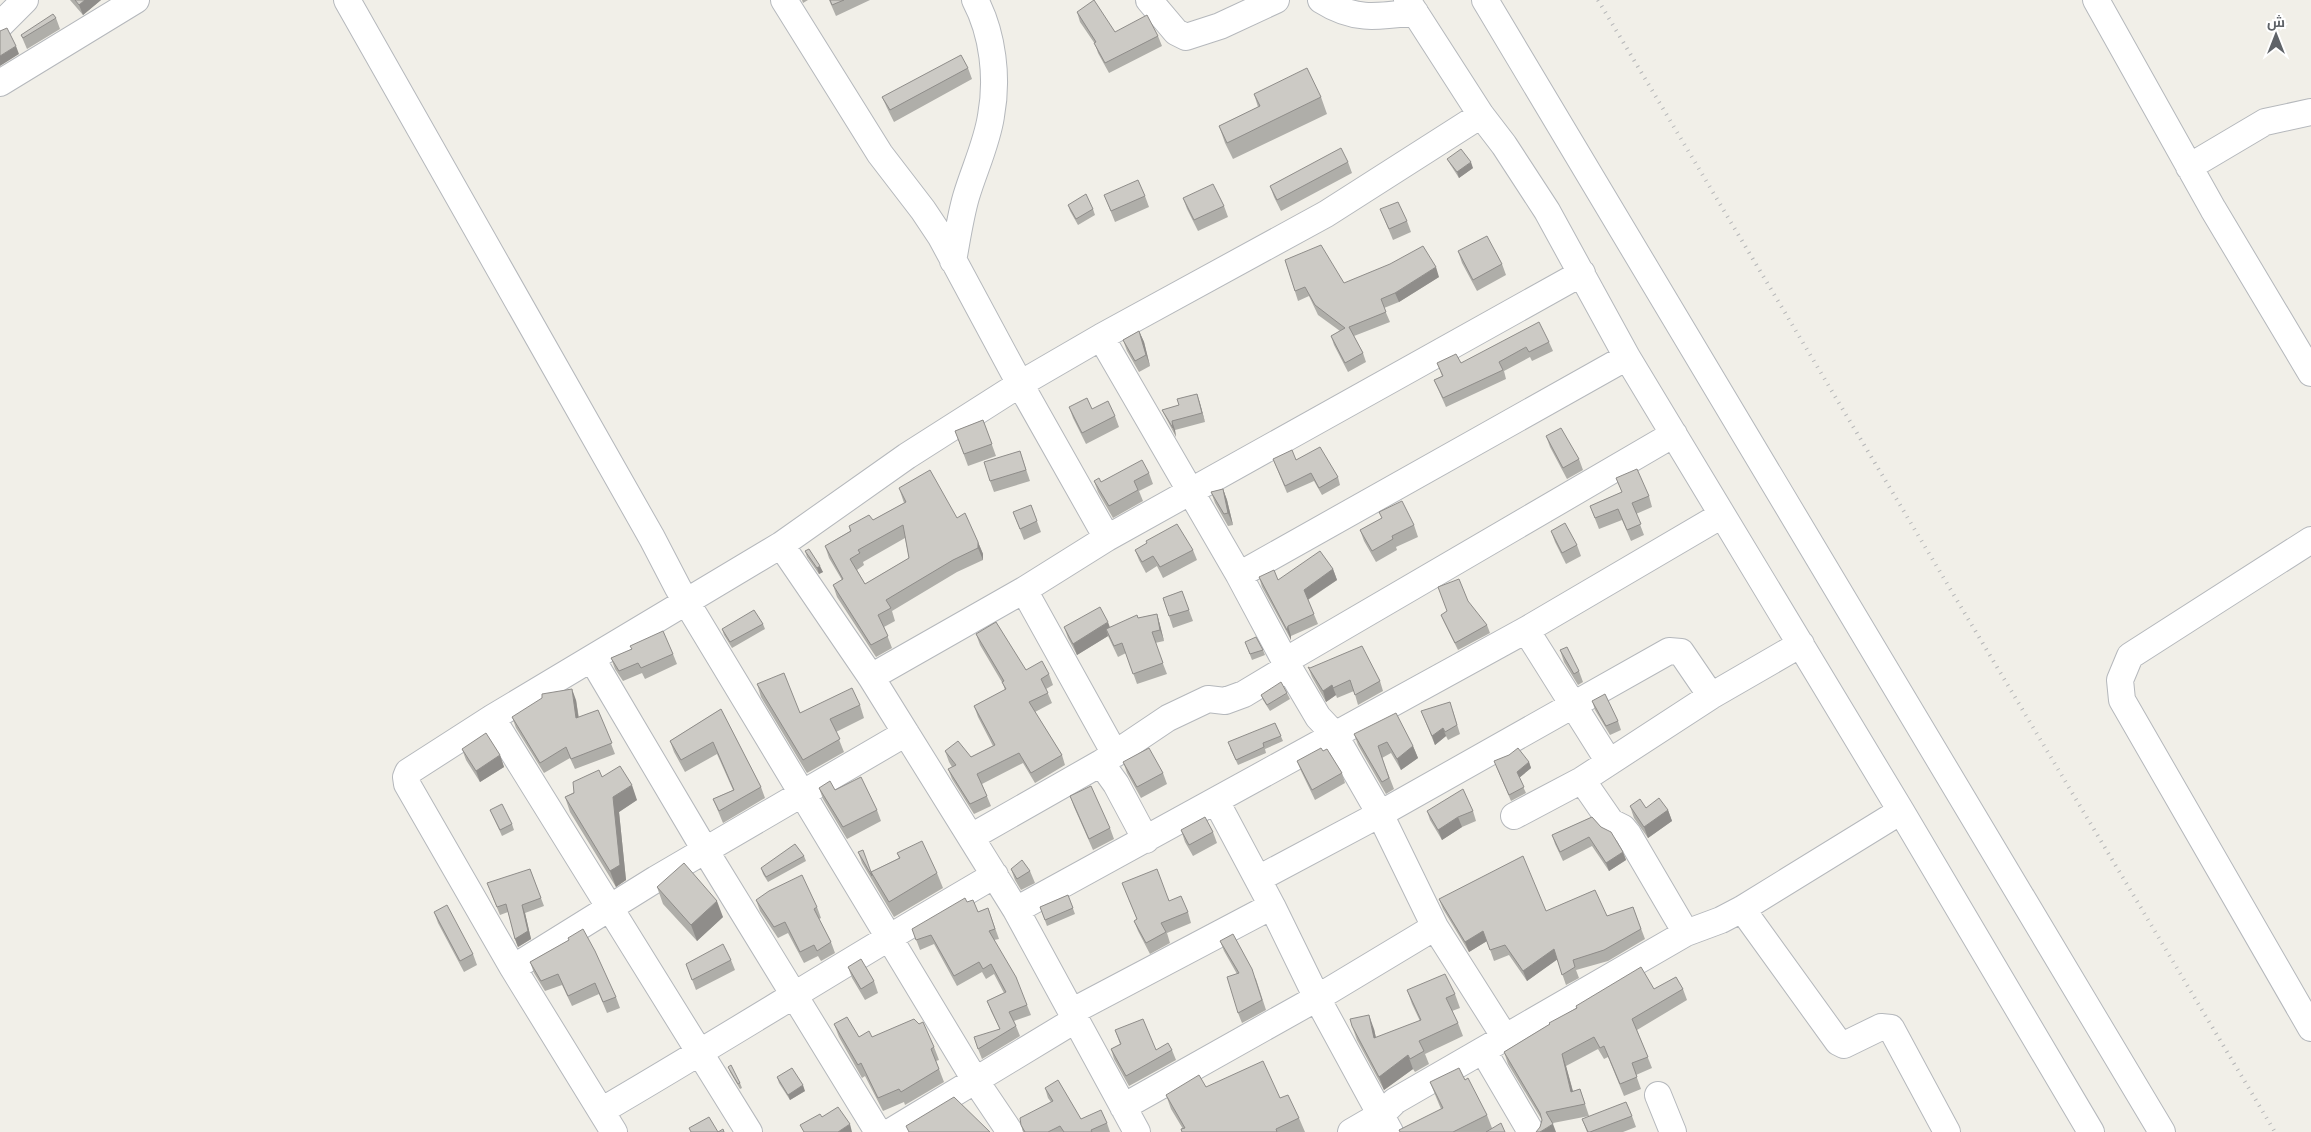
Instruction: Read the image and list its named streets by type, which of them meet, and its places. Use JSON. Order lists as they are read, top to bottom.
{
  "north": "top"
}
